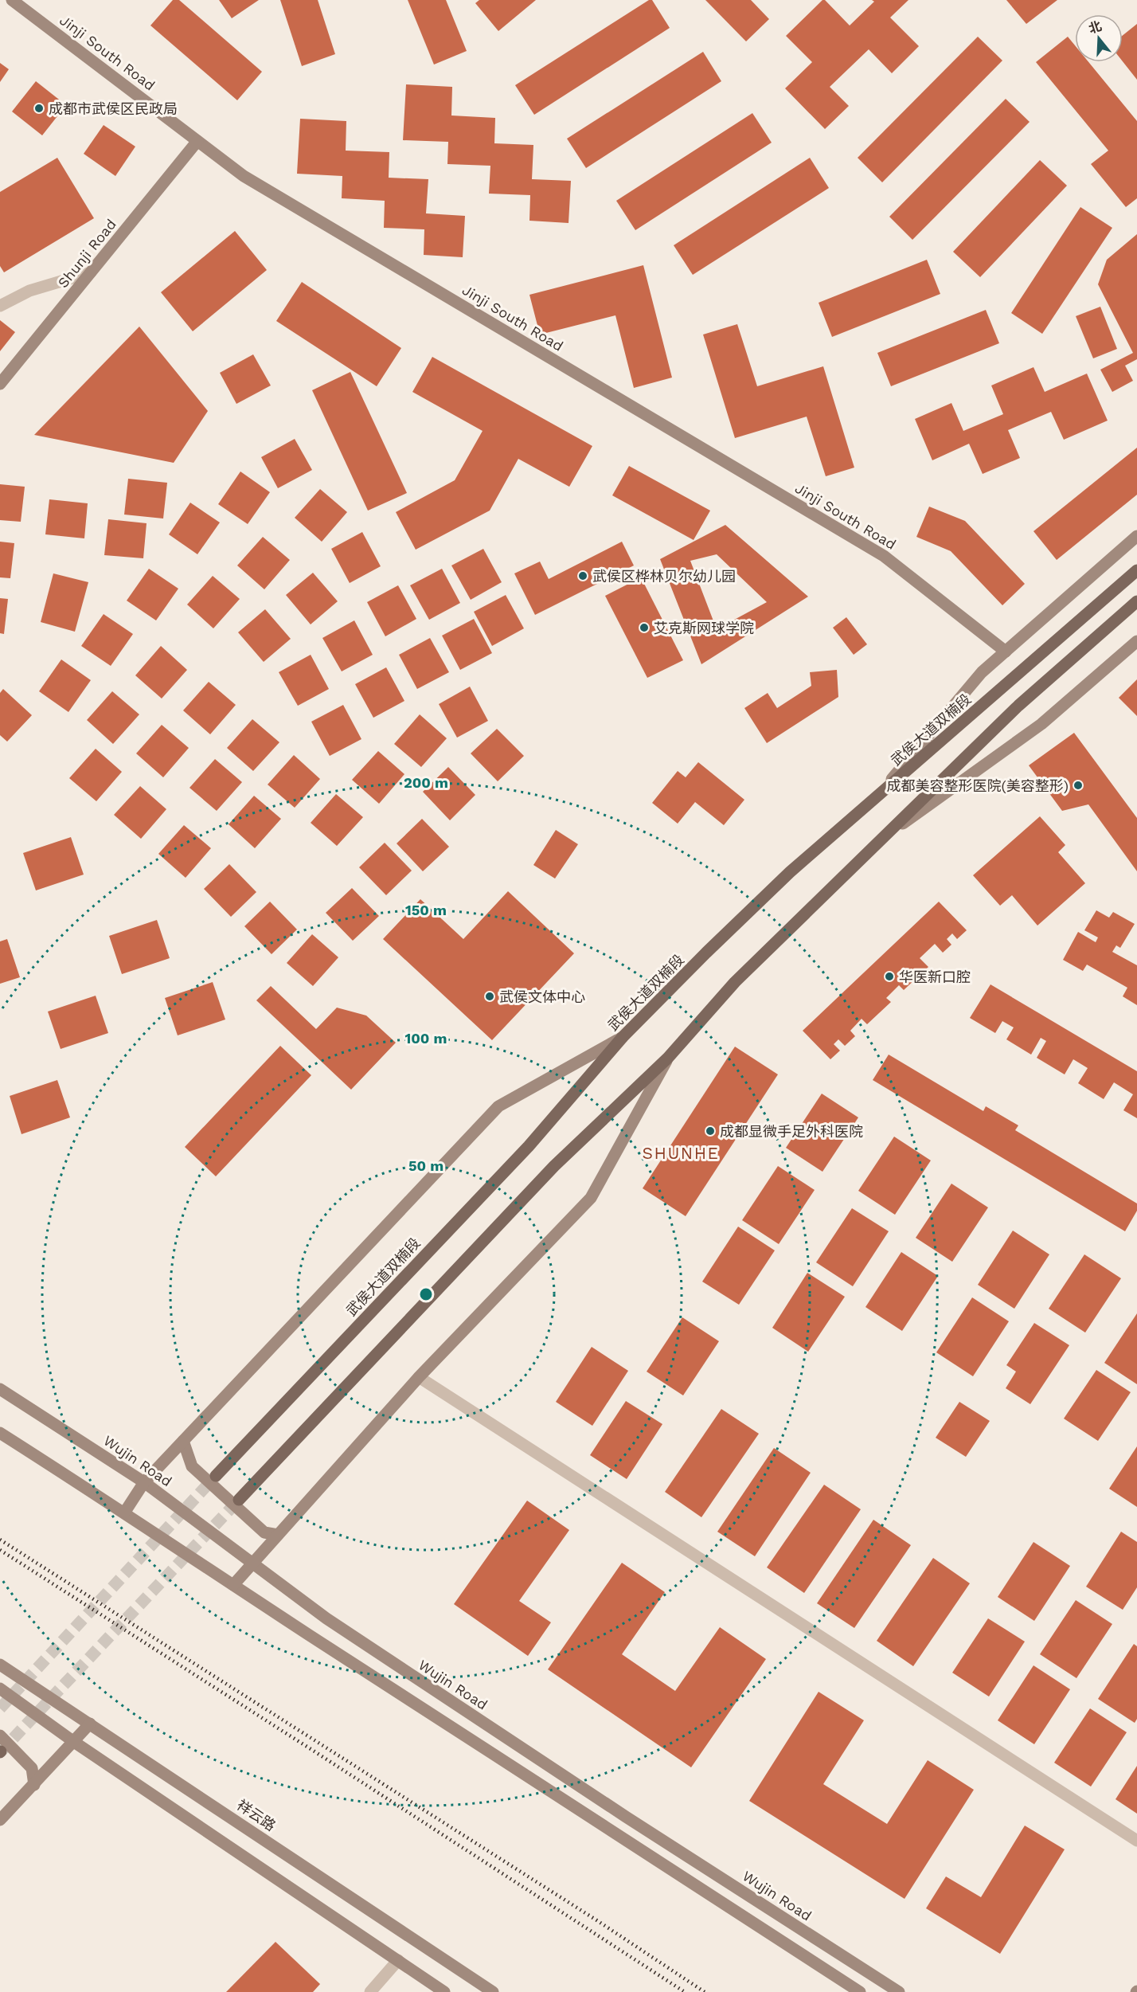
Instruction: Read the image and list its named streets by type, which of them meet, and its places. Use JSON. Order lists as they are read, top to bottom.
{
  "streets": {
    "main road": ["武侯大道双楠段"],
    "street": [
      "Jinji South Road",
      "Shunji Road",
      "Wujin Road",
      "祥云路"
    ]
  },
  "crossings": [
    ["Jinji South Road", "Shunji Road"]
  ],
  "districts": ["SHUNHE"],
  "places": [
    "成都市武侯区民政局",
    "武侯区桦林贝尔幼儿园",
    "艾克斯网球学院",
    "成都美容整形医院(美容整形)",
    "华医新口腔",
    "武侯文体中心",
    "成都显微手足外科医院"
  ],
  "north": "top",
  "rings": [
    "200 m",
    "150 m",
    "100 m",
    "50 m"
  ]
}
